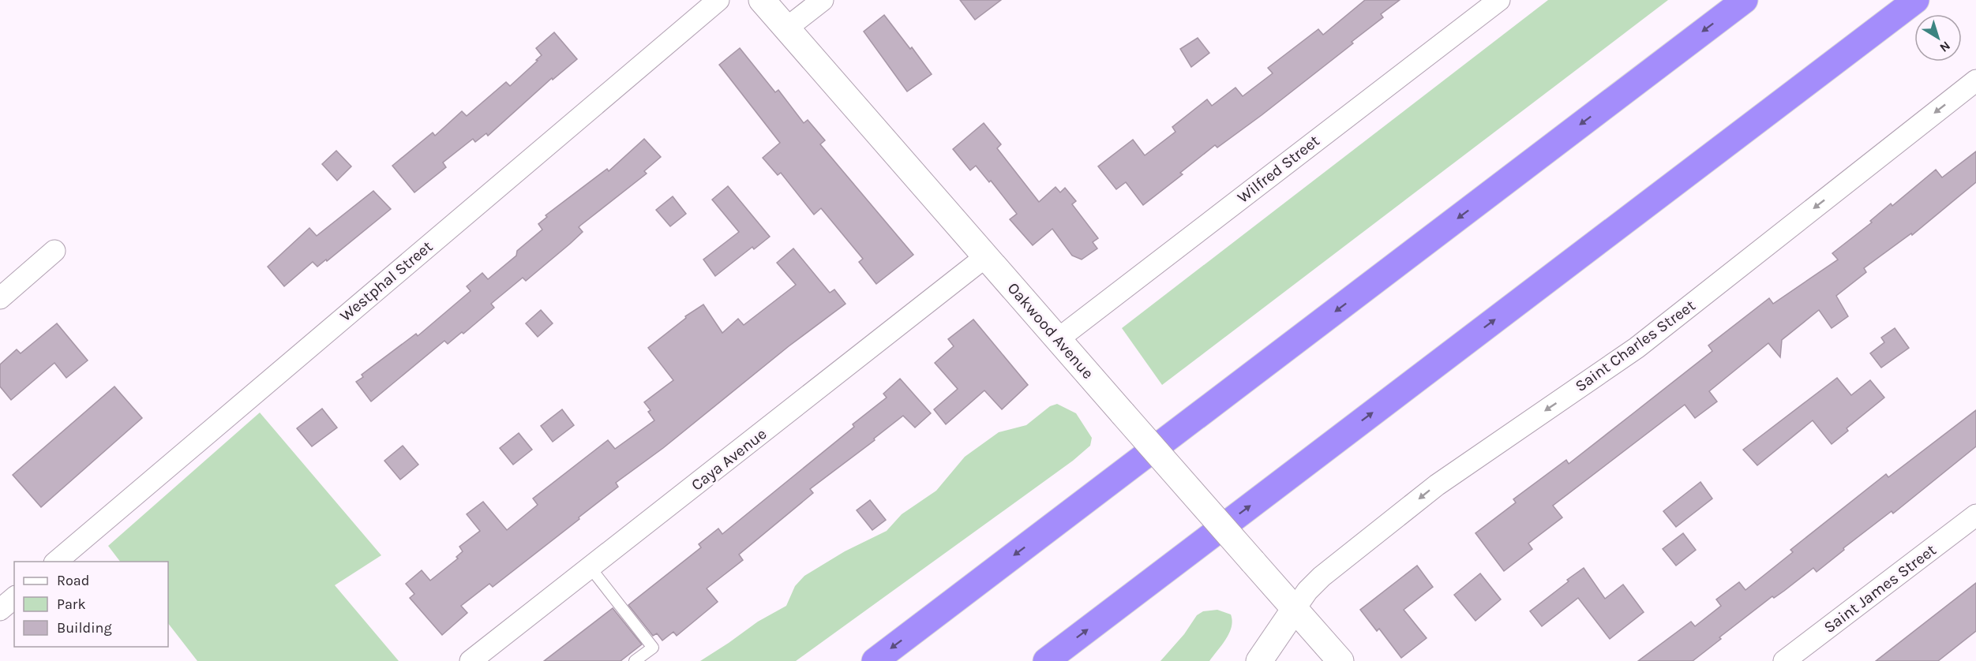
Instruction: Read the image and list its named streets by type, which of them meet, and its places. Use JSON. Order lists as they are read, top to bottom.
{
  "streets": {
    "street": [
      "Wilfred Street",
      "Westphal Street",
      "Oakwood Avenue",
      "Saint Charles Street",
      "Caya Avenue",
      "Saint James Street"
    ]
  },
  "crossings": [
    ["Wilfred Street", "Oakwood Avenue"],
    ["Oakwood Avenue", "Saint Charles Street"],
    ["Oakwood Avenue", "Caya Avenue"]
  ],
  "one_way": ["Saint Charles Street"],
  "legend": ["Road", "Park", "Building"],
  "north": "bottom right"
}
